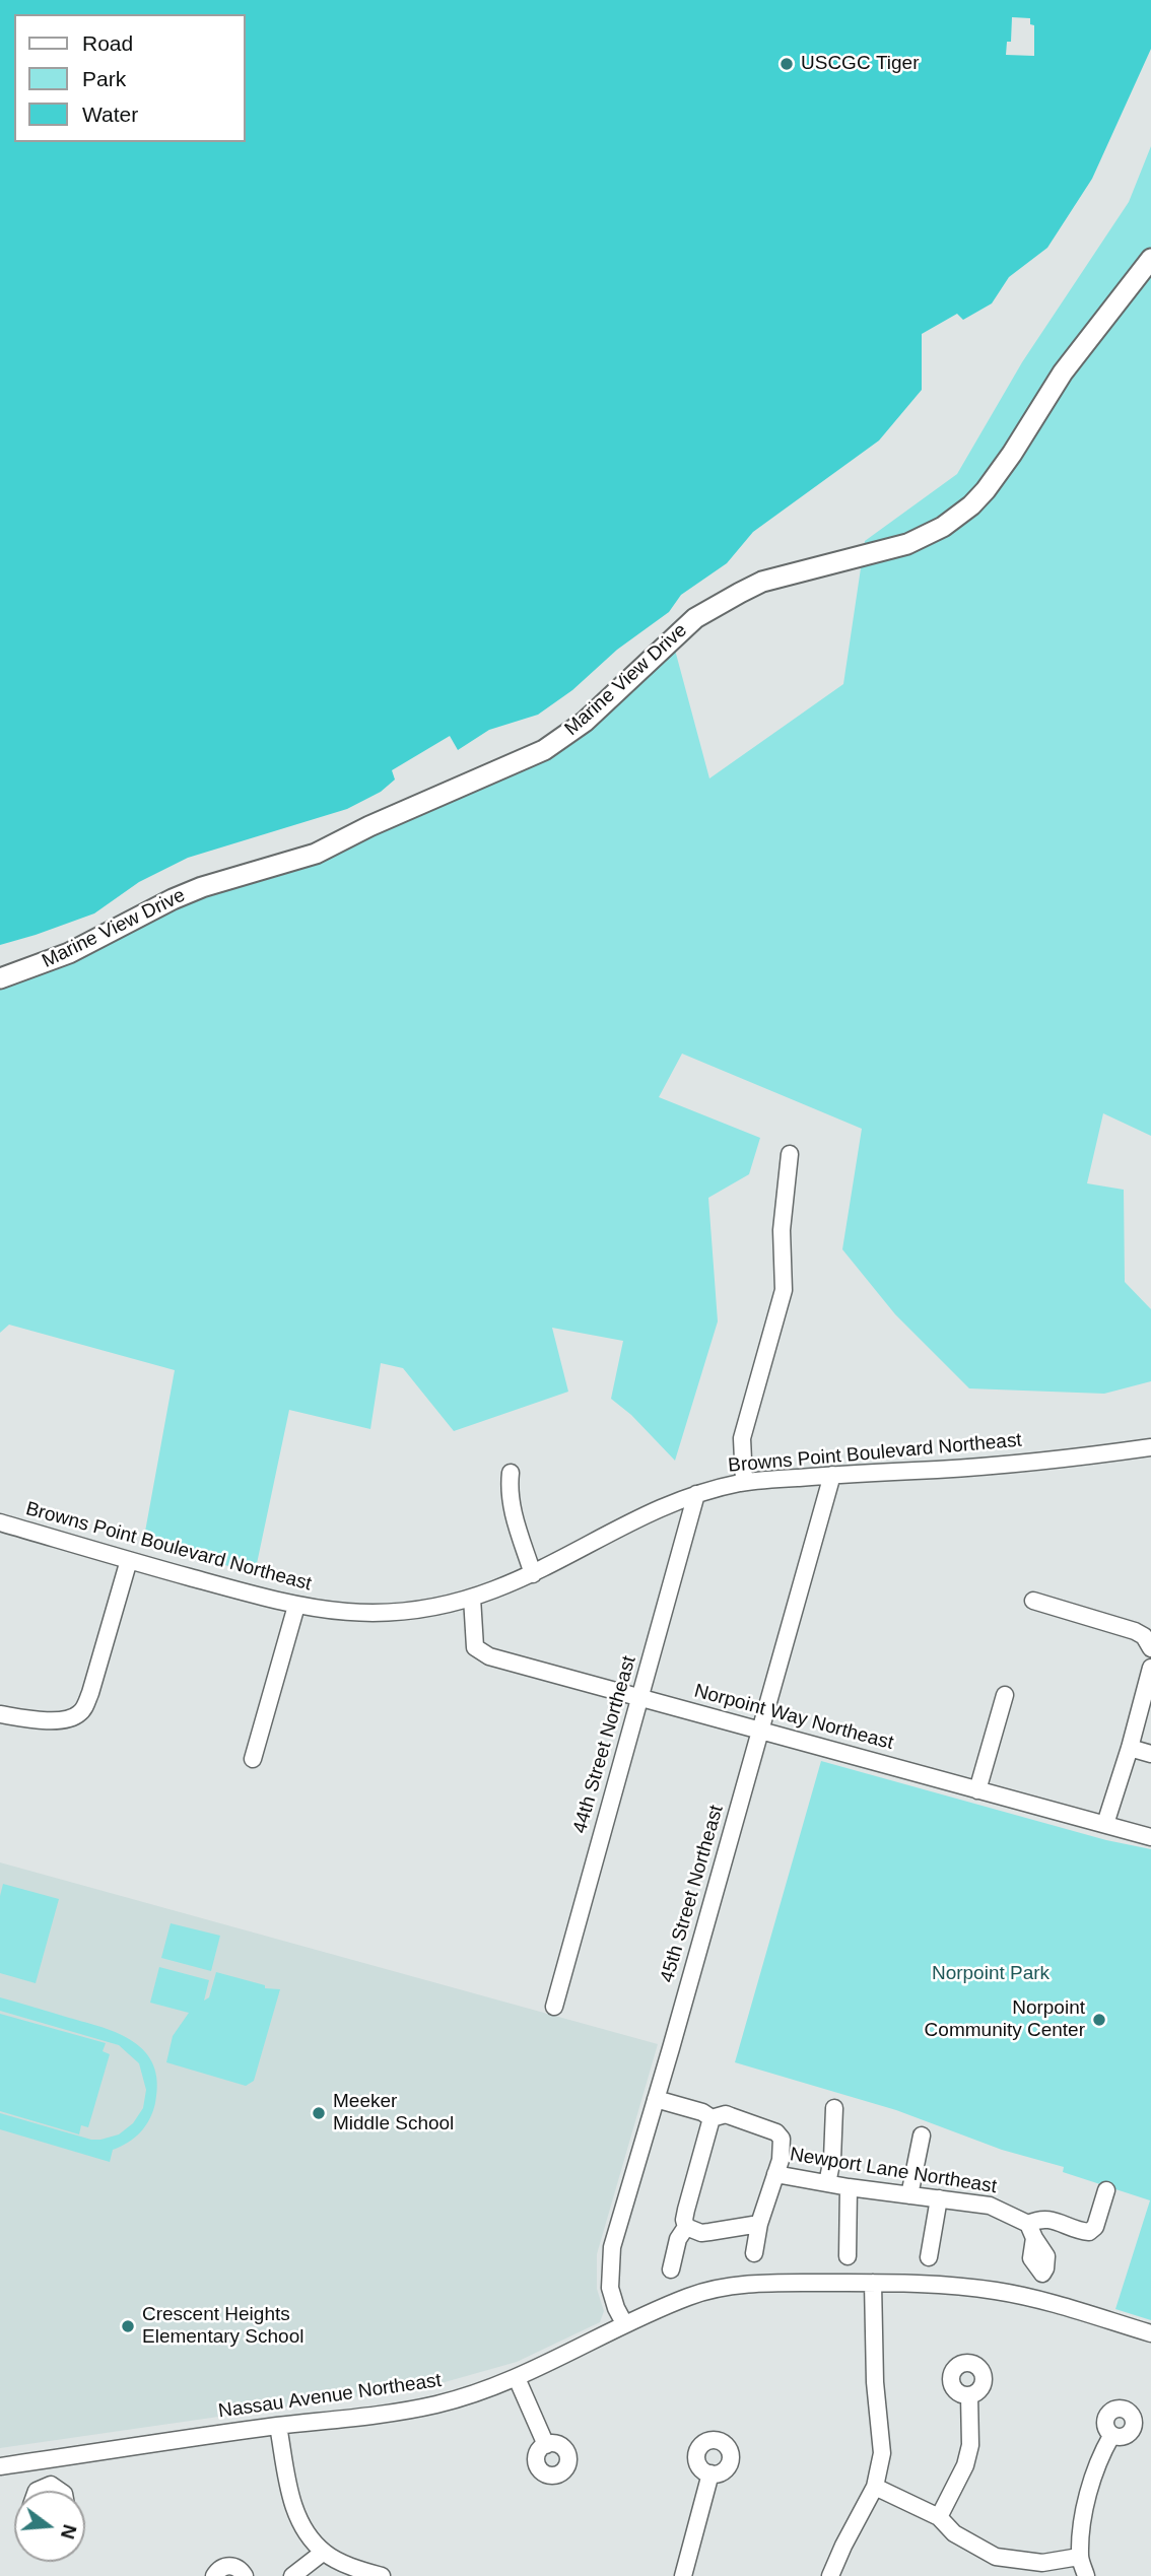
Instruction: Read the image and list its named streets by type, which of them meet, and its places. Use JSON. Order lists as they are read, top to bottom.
{
  "streets": {
    "main road": ["Marine View Drive"],
    "street": [
      "Browns Point Boulevard Northeast",
      "Norpoint Way Northeast",
      "44th Street Northeast",
      "45th Street Northeast",
      "Newport Lane Northeast",
      "Nassau Avenue Northeast"
    ]
  },
  "crossings": [
    ["Browns Point Boulevard Northeast", "Norpoint Way Northeast"],
    ["Browns Point Boulevard Northeast", "44th Street Northeast"],
    ["Browns Point Boulevard Northeast", "45th Street Northeast"],
    ["Norpoint Way Northeast", "44th Street Northeast"],
    ["Norpoint Way Northeast", "45th Street Northeast"],
    ["45th Street Northeast", "Newport Lane Northeast"],
    ["45th Street Northeast", "Nassau Avenue Northeast"]
  ],
  "parks": ["Norpoint Park"],
  "places": [
    "USCGC Tiger",
    "Norpoint Community Center",
    "Meeker Middle School",
    "Crescent Heights Elementary School"
  ],
  "legend": ["Road", "Park", "Water"],
  "north": "right"
}
